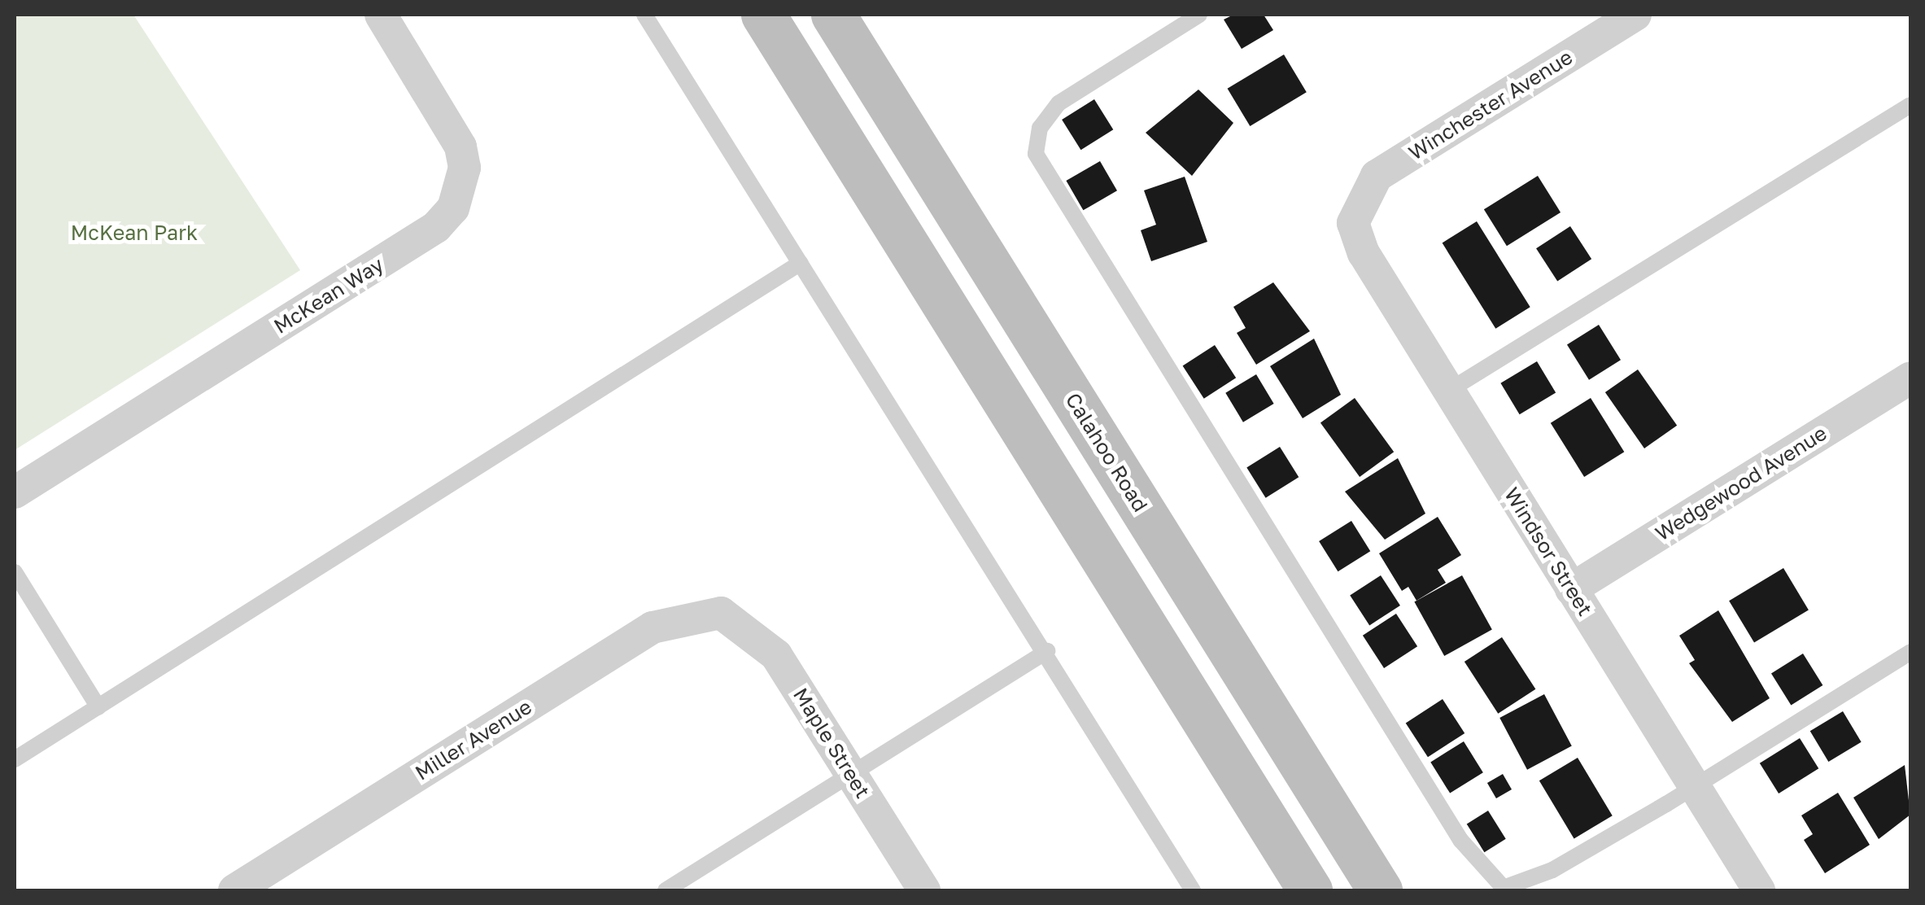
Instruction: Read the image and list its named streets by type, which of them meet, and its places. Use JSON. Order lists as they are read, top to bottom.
{
  "streets": {
    "main road": ["Calahoo Road"],
    "street": [
      "Winchester Avenue",
      "McKean Way",
      "Wedgewood Avenue",
      "Windsor Street",
      "Miller Avenue",
      "Maple Street"
    ]
  },
  "crossings": [
    ["Winchester Avenue", "Windsor Street"],
    ["Wedgewood Avenue", "Windsor Street"],
    ["Miller Avenue", "Maple Street"]
  ],
  "parks": ["McKean Park"]
}
